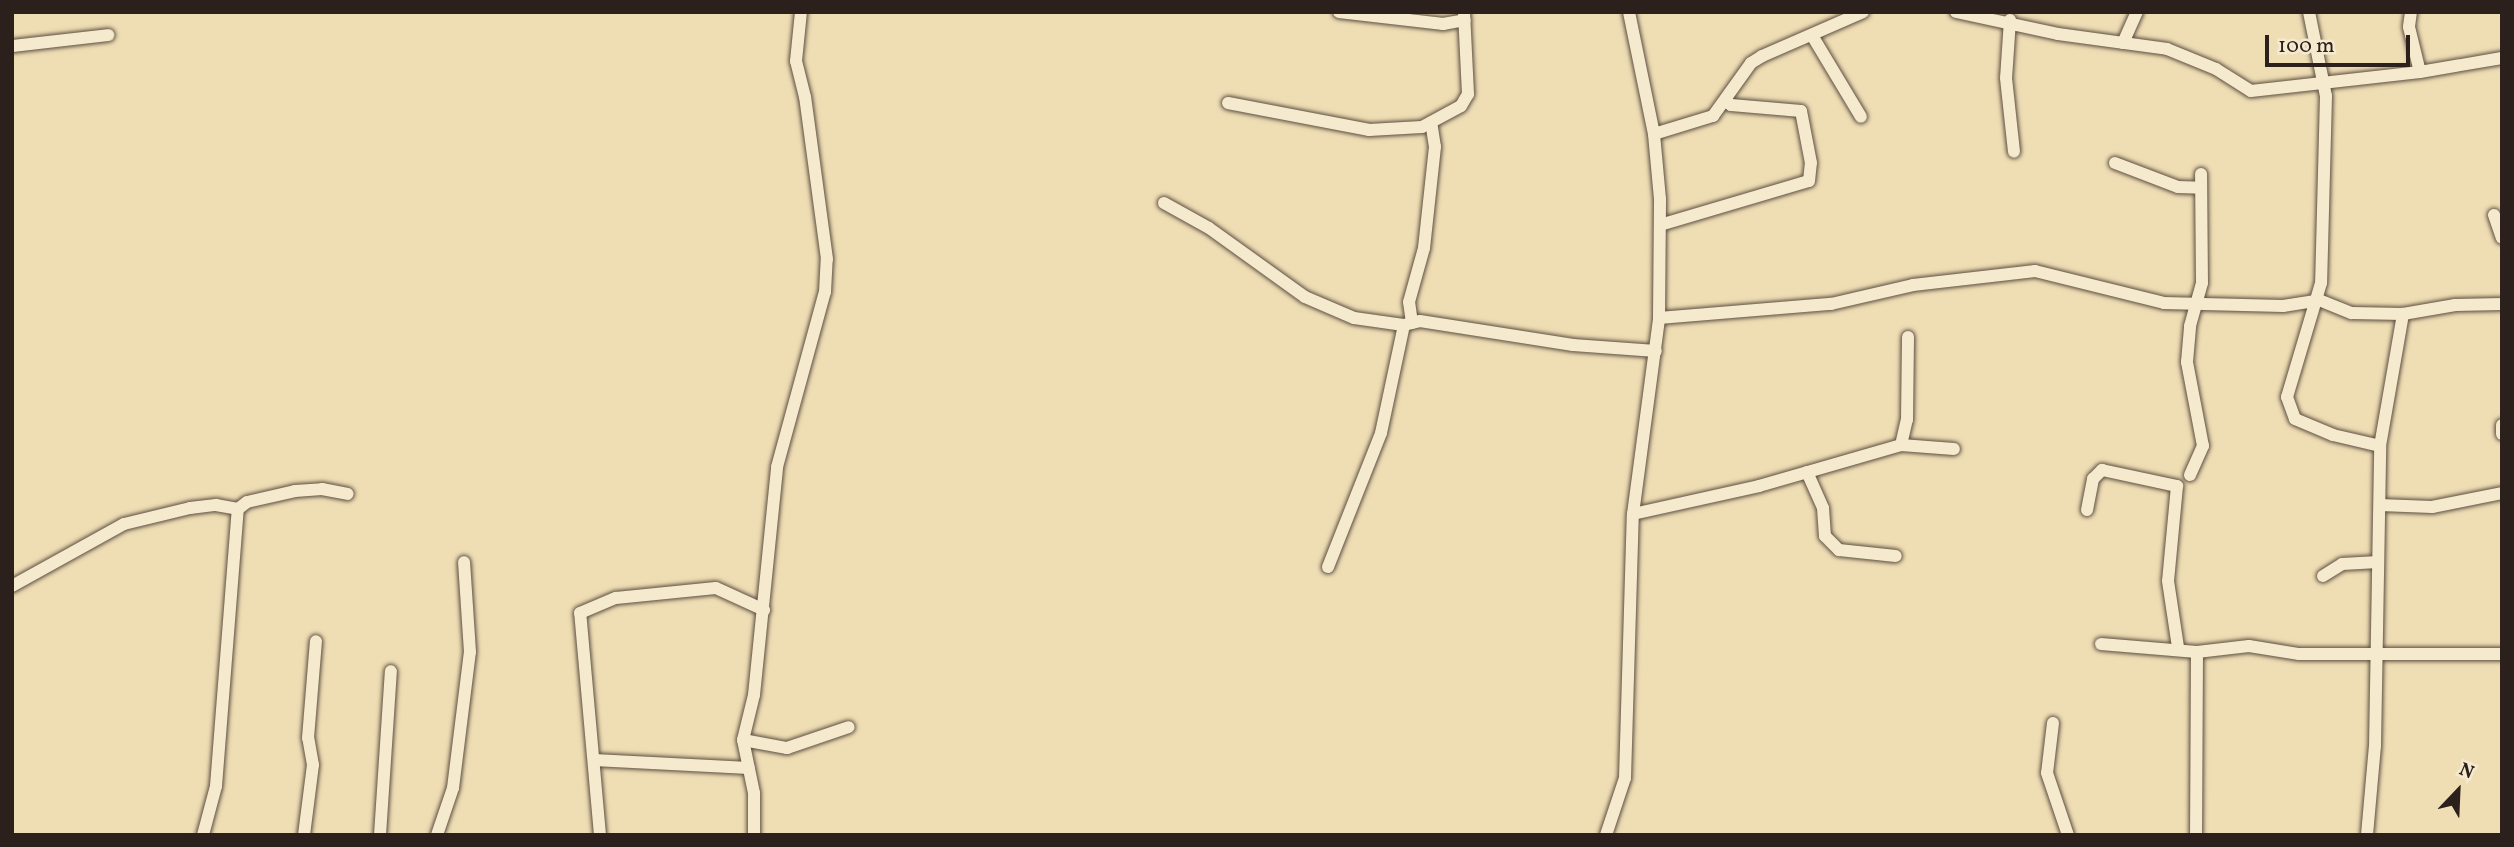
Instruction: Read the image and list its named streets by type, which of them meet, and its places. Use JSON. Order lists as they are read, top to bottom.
{
  "scale_bar": "100 m",
  "north": "top right"
}
